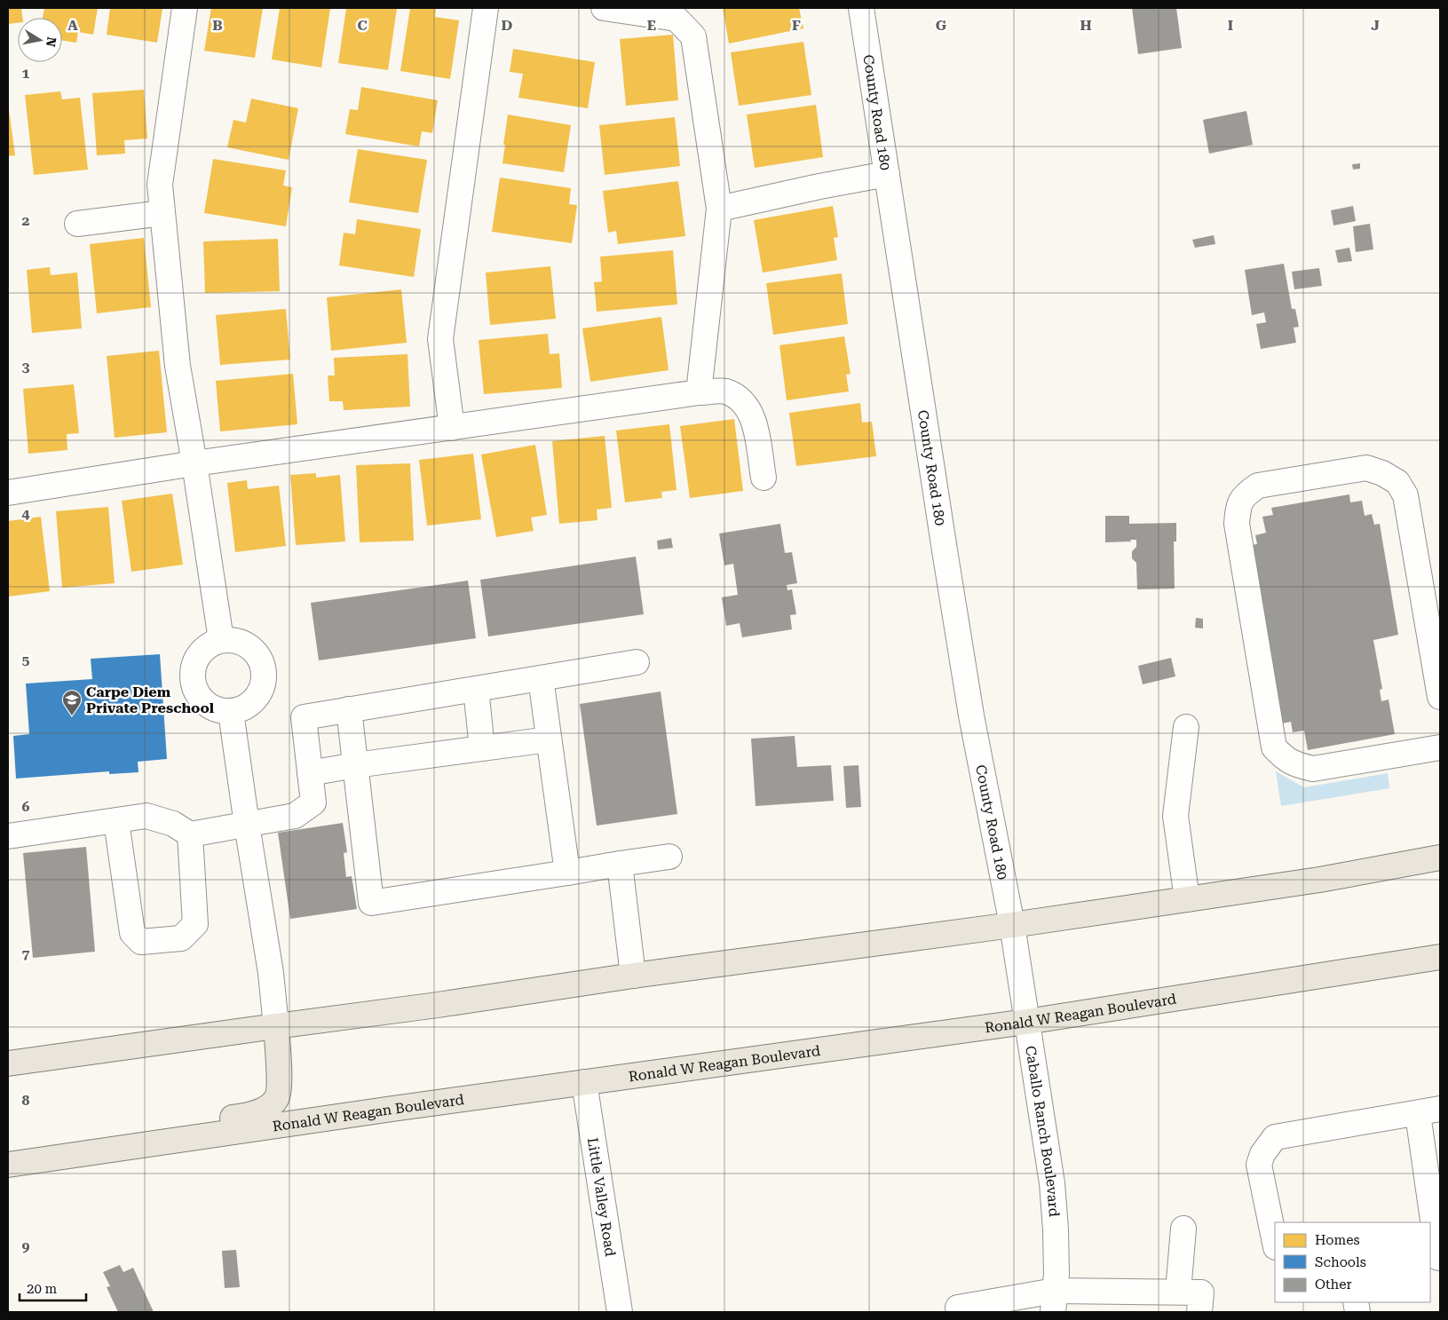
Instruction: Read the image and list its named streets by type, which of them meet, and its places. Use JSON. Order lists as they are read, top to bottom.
{
  "streets": {
    "main road": ["Ronald W Reagan Boulevard"],
    "street": ["County Road 180", "Caballo Ranch Boulevard", "Little Valley Road"]
  },
  "crossings": [
    ["County Road 180", "Caballo Ranch Boulevard"],
    ["Ronald W Reagan Boulevard", "Caballo Ranch Boulevard"],
    ["Ronald W Reagan Boulevard", "Little Valley Road"]
  ],
  "places": {
    "school or university": ["Carpe Diem Private Preschool"]
  },
  "legend": ["Homes", "Schools", "Other"],
  "scale_bar": "20 m",
  "north": "right",
  "grid": {
    "columns": [
      "A",
      "B",
      "C",
      "D",
      "E",
      "F",
      "G",
      "H",
      "I",
      "J"
    ],
    "rows": [
      "1",
      "2",
      "3",
      "4",
      "5",
      "6",
      "7",
      "8",
      "9"
    ]
  }
}
